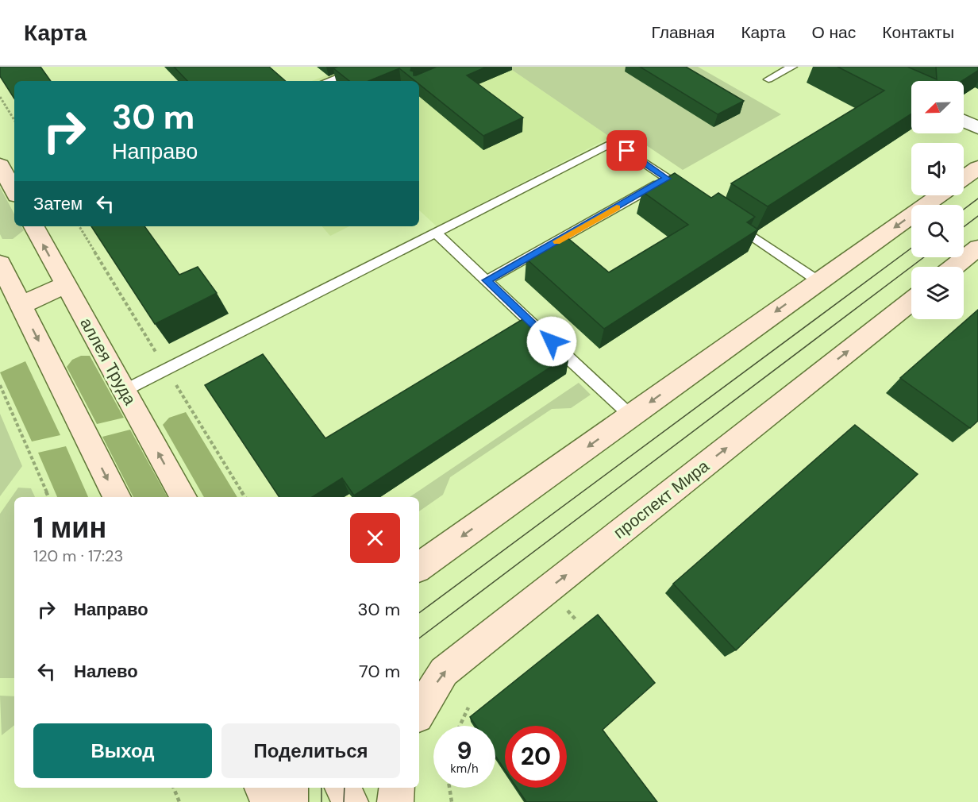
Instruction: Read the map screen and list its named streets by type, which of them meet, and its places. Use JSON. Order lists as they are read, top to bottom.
{
  "streets": {
    "main road": ["аллея Труда", "проспект Мира"]
  },
  "north": "bottom left",
  "page": {
    "header": "Карта",
    "nav": [
      "Главная",
      "Карта",
      "О нас",
      "Контакты"
    ],
    "turn": ["30 m", "Направо"],
    "then": "Затем",
    "heading": ["1 мин", "120 m · 17:23"],
    "list": [
      {
        "name": "Направо",
        "value": "30 m"
      },
      {
        "name": "Налево",
        "value": "70 m"
      }
    ],
    "buttons": ["Выход", "Поделиться"],
    "speed": "9 km/h",
    "limit": "20"
  }
}
